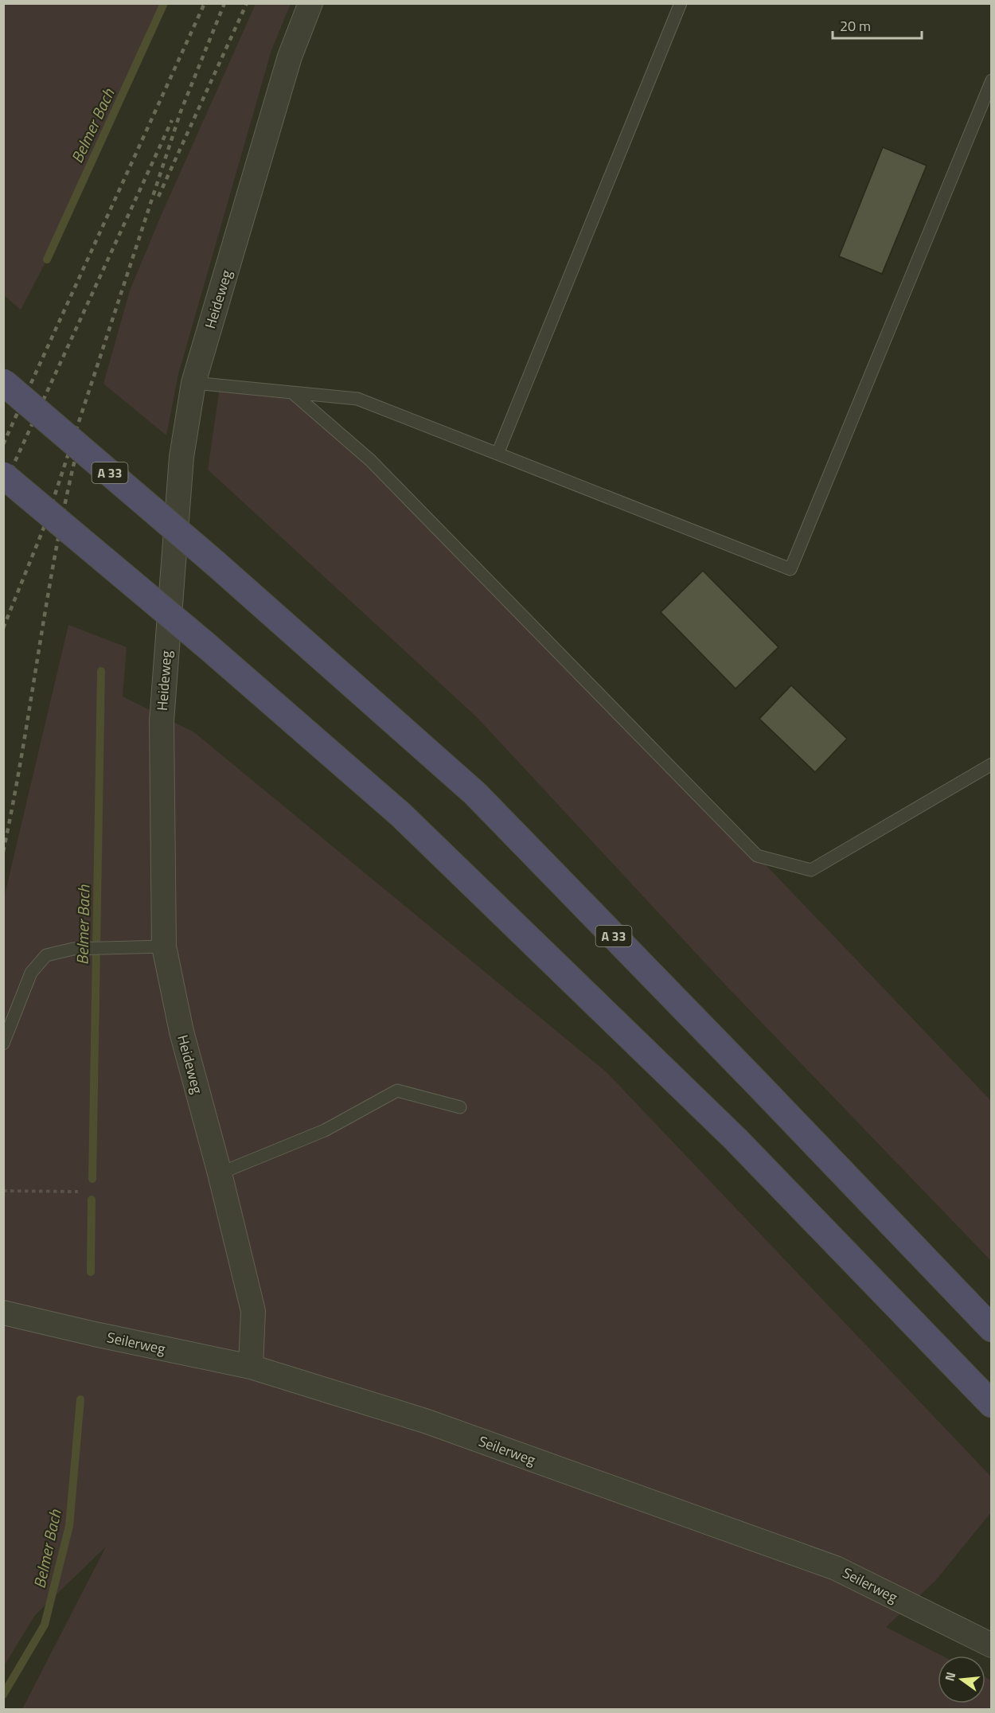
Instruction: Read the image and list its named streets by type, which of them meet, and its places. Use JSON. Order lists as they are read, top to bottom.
{
  "streets": {
    "highway": ["A 33"],
    "street": ["Heideweg", "Seilerweg"]
  },
  "crossings": [
    ["Heideweg", "Seilerweg"]
  ],
  "water": ["Belmer Bach"],
  "scale_bar": "20 m",
  "north": "left"
}
